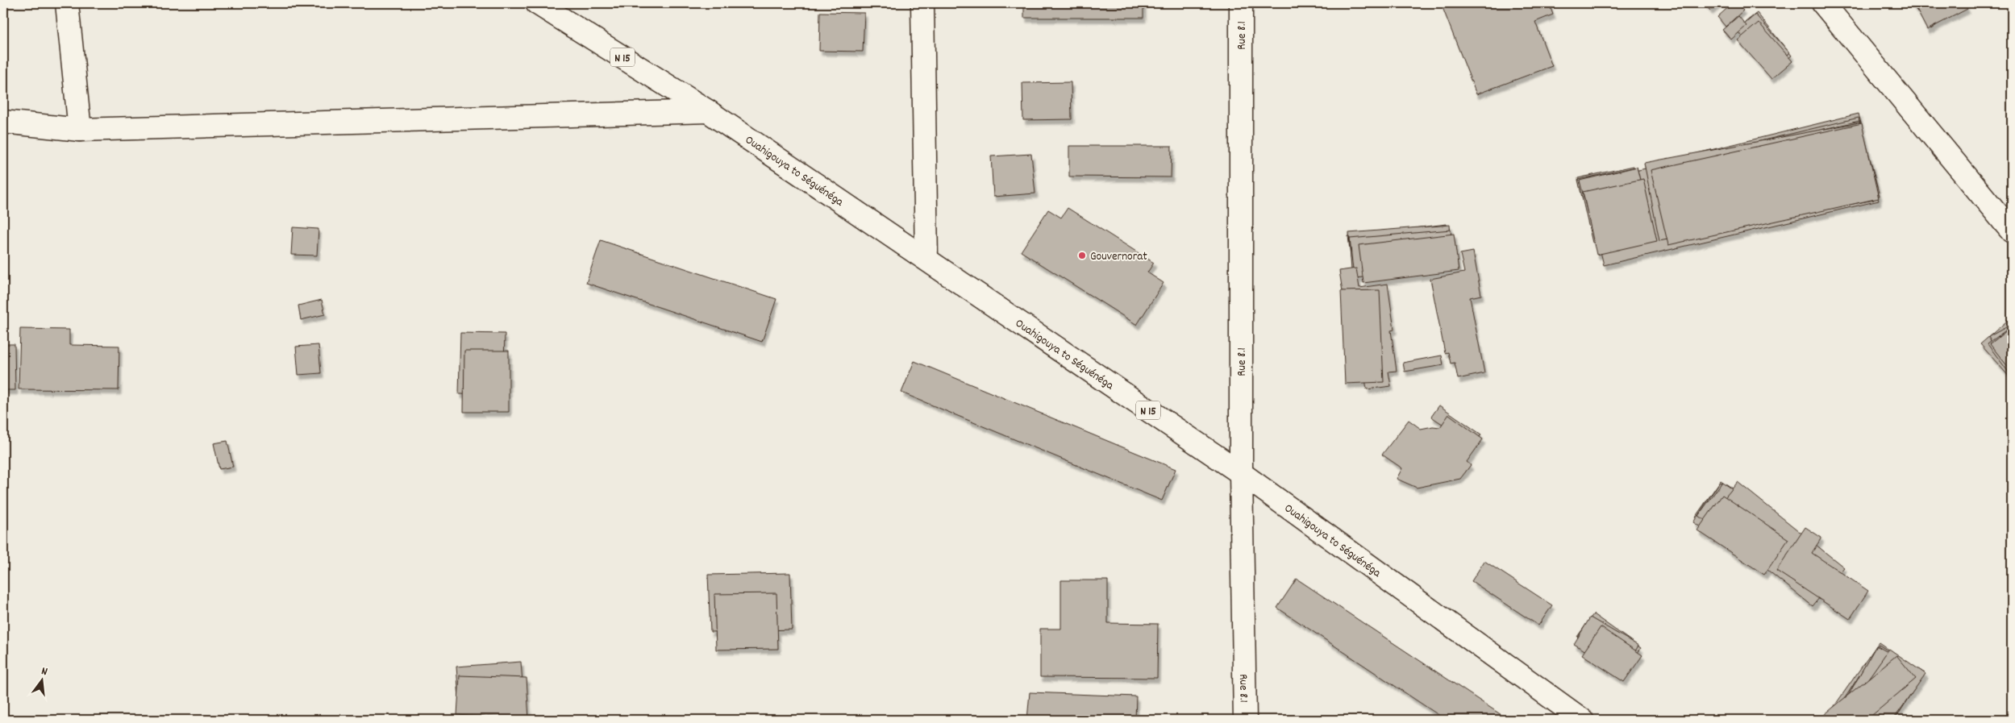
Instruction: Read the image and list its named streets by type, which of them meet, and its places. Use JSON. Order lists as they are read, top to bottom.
{
  "streets": {
    "street": ["Rue 8.1", "N 15", "Ouahigouya to Séguénéga"]
  },
  "crossings": [
    ["Rue 8.1", "Ouahigouya to Séguénéga"]
  ],
  "places": ["Gouvernorat"],
  "north": "top"
}
